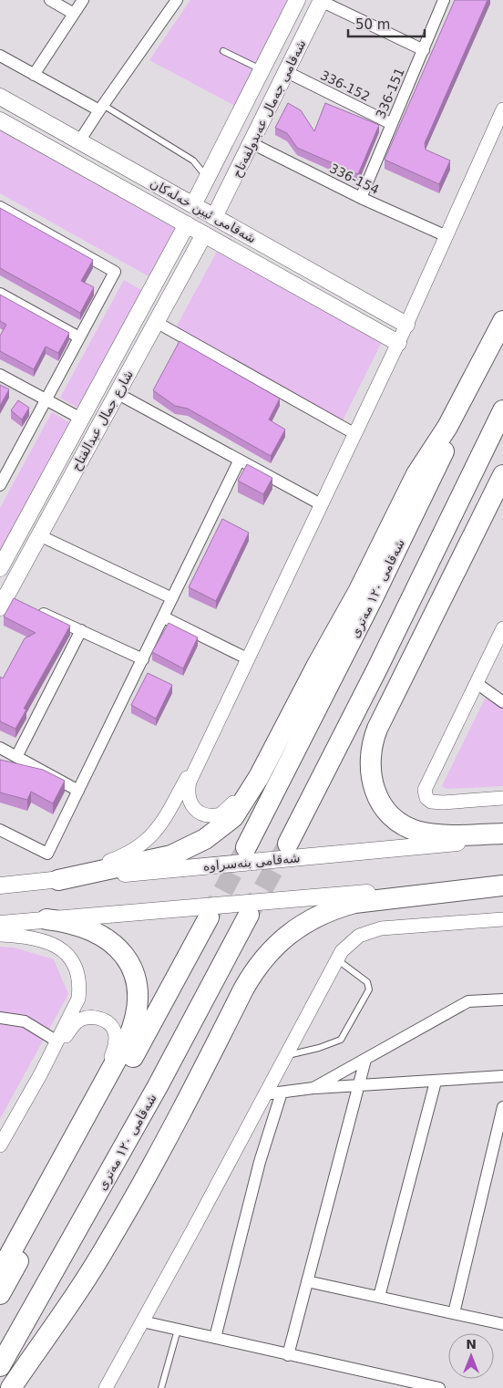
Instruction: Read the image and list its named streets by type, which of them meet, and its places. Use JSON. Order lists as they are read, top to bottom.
{
  "streets": {
    "highway": ["شەقامی ١٢٠ مەتری"],
    "main road": [
      "شەقامی جەمال عەبدولفەتاح",
      "شەقامی ئیبن خەلەکان",
      "شارع جمال عبدالفتاح",
      "شەقامی بنەسراوە"
    ],
    "street": ["336-152", "336-151", "336-154"]
  },
  "crossings": [
    ["336-152", "336-151"],
    ["336-152", "شەقامی جەمال عەبدولفەتاح"],
    ["336-151", "336-154"],
    ["شەقامی جەمال عەبدولفەتاح", "336-154"],
    ["شەقامی جەمال عەبدولفەتاح", "شەقامی ئیبن خەلەکان"],
    ["شەقامی ئیبن خەلەکان", "شارع جمال عبدالفتاح"]
  ],
  "scale_bar": "50 m",
  "north": "top"
}
